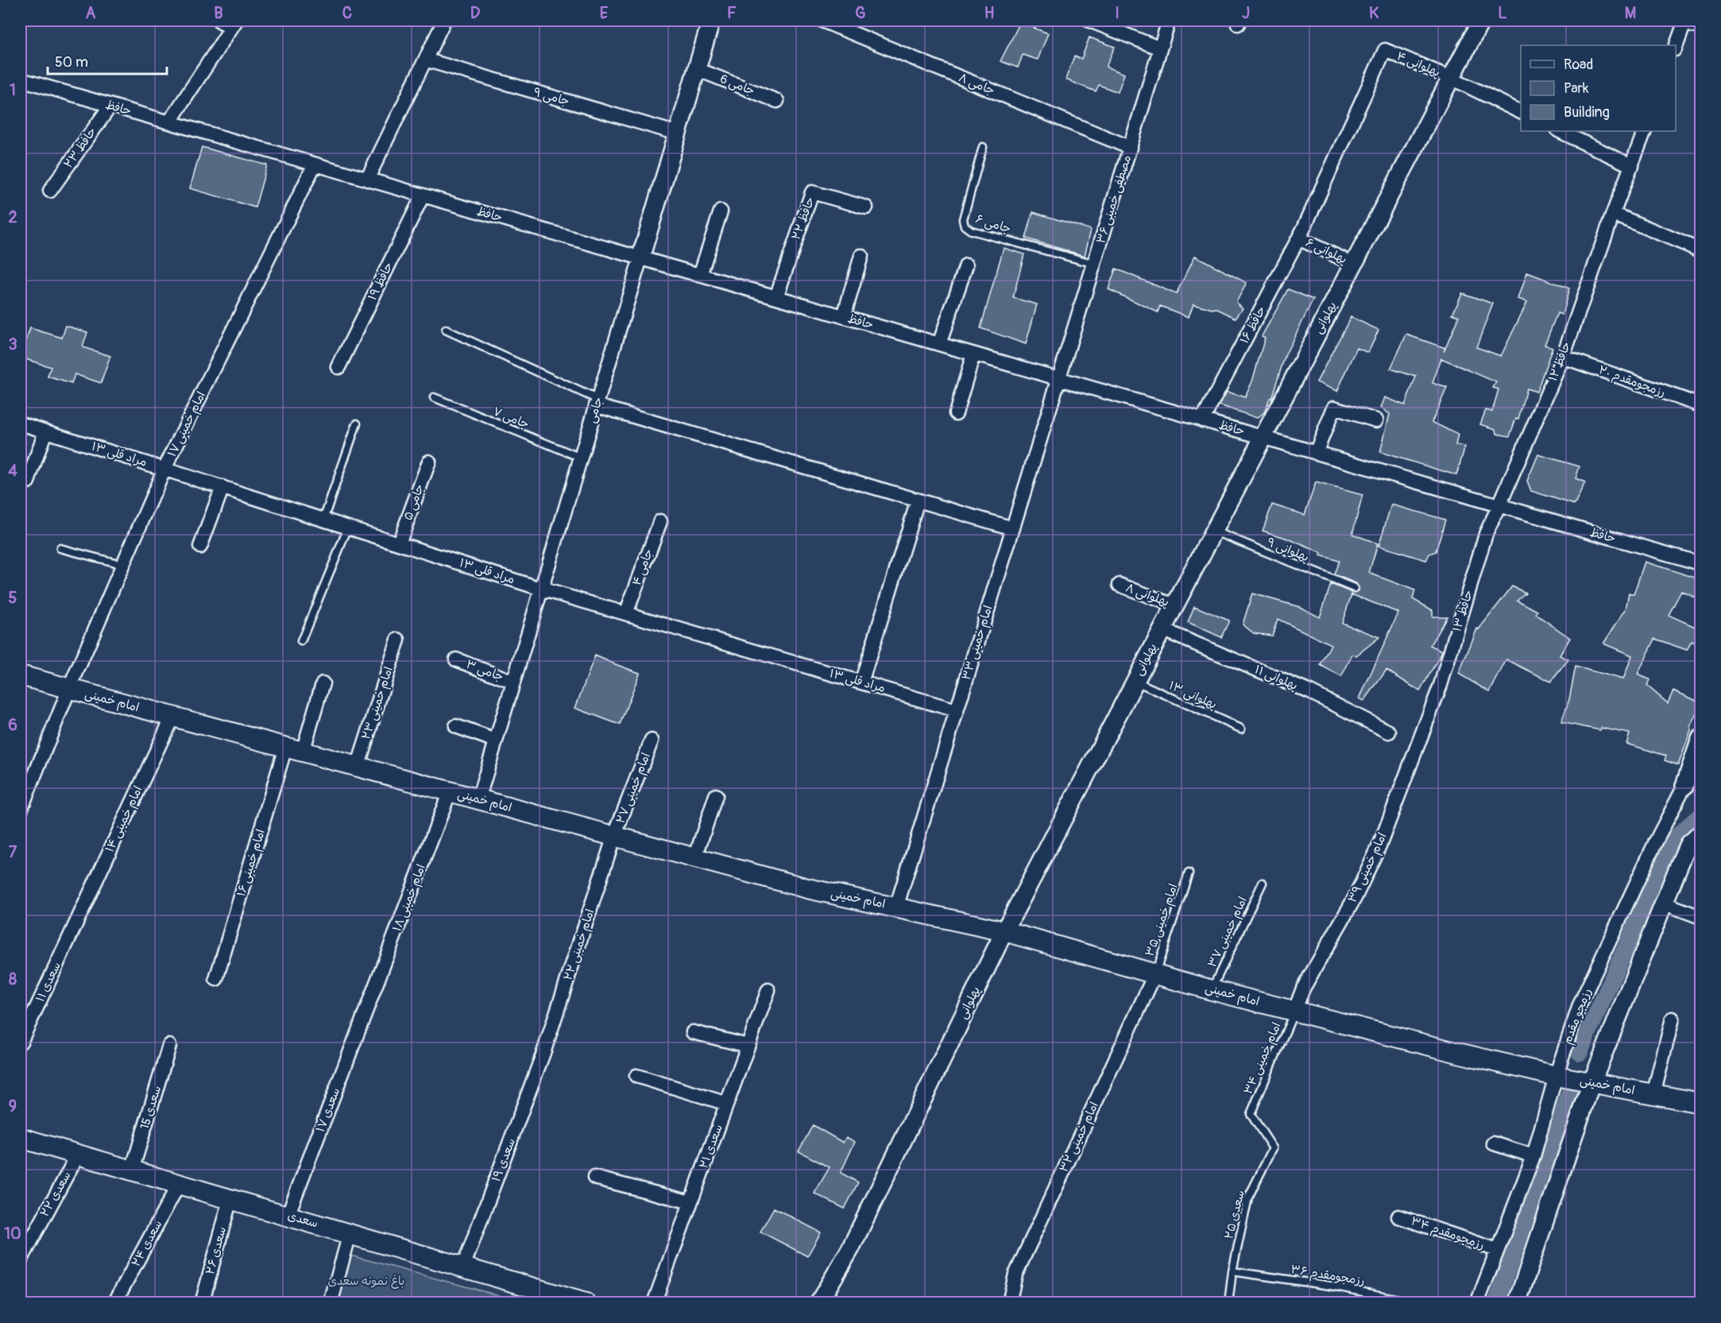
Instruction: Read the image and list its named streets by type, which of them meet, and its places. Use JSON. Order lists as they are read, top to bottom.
{
  "streets": {
    "main road": ["امام خمینی", "سعدی"],
    "street": [
      "پهلوانی ۴",
      "جامی ۸",
      "جامی 6",
      "جامی ۹",
      "حافظ",
      "حافظ ۲۳",
      "مصطفی خمینی ۳۶",
      "حافظ ۲۲",
      "پهلوانی ۶",
      "حافظ ۱۹",
      "پهلوانی",
      "حافظ ۱۶",
      "حافظ ۱۲",
      "رزمجومقدم ۲۰",
      "جامی",
      "امام خمینی ۱۷",
      "مراد قلی ۱۳",
      "جامی ۵",
      "جامی ۴",
      "پهلوانی ۸",
      "حافظ ۱۳",
      "امام خمینی ۳۳",
      "جامی ۳",
      "پهلوانی ۱۱",
      "امام خمینی ۲۳",
      "امام خمینی ۲۷",
      "امام خمینی ۱۴",
      "امام خمینی ۱۶",
      "امام خمینی ۳۹",
      "امام خمینی ۱۸",
      "امام خمینی ۲۲",
      "سعدی ۱۱",
      "رزمجو مقدم",
      "سعدی 15",
      "سعدی ۱۷",
      "امام خمینی ۳۲",
      "سعدی ۲۱",
      "سعدی ۱۹",
      "سعدی ۲۲",
      "رزمجومقدم ۳۴",
      "سعدی ۲۴",
      "سعدی ۲۶"
    ],
    "lane": [
      "جامی ۶",
      "جامی ۷",
      "پهلوانی ۹",
      "پهلوانی ۱۳",
      "امام خمینی ۳۵",
      "امام خمینی ۳۷",
      "امام خمینی ۳۴",
      "سعدی ۲۵",
      "رزمجومقدم ۳۶"
    ]
  },
  "crossings": [
    ["پهلوانی ۴", "پهلوانی"],
    ["پهلوانی ۴", "حافظ ۱۶"],
    ["جامی ۸", "مصطفی خمینی ۳۶"],
    ["جامی 6", "جامی"],
    ["جامی ۹", "جامی"],
    ["حافظ", "حافظ ۲۳"],
    ["حافظ", "مصطفی خمینی ۳۶"],
    ["حافظ", "حافظ ۲۲"],
    ["حافظ", "حافظ ۱۹"],
    ["حافظ", "پهلوانی"],
    ["حافظ", "حافظ ۱۶"],
    ["حافظ", "حافظ ۱۲"],
    ["حافظ", "جامی"],
    ["حافظ", "امام خمینی ۱۷"],
    ["حافظ", "حافظ ۱۳"],
    ["حافظ", "امام خمینی ۳۳"],
    ["مصطفی خمینی ۳۶", "جامی ۶"],
    ["مصطفی خمینی ۳۶", "امام خمینی ۳۳"],
    ["پهلوانی ۶", "پهلوانی"],
    ["پهلوانی ۶", "حافظ ۱۶"],
    ["پهلوانی", "پهلوانی ۹"],
    ["پهلوانی", "پهلوانی ۸"],
    ["پهلوانی", "پهلوانی ۱۱"],
    ["پهلوانی", "پهلوانی ۱۳"],
    ["پهلوانی", "امام خمینی"],
    ["حافظ ۱۲", "رزمجومقدم ۲۰"],
    ["حافظ ۱۲", "حافظ ۱۳"],
    ["جامی", "جامی ۷"],
    ["جامی", "مراد قلی ۱۳"],
    ["جامی", "جامی ۳"],
    ["جامی", "امام خمینی"],
    ["امام خمینی ۱۷", "مراد قلی ۱۳"],
    ["امام خمینی ۱۷", "امام خمینی"],
    ["مراد قلی ۱۳", "جامی ۵"],
    ["مراد قلی ۱۳", "جامی ۴"],
    ["مراد قلی ۱۳", "امام خمینی ۳۳"],
    ["حافظ ۱۳", "امام خمینی ۳۹"],
    ["امام خمینی ۳۳", "امام خمینی"],
    ["امام خمینی", "امام خمینی ۲۳"],
    ["امام خمینی", "امام خمینی ۲۷"],
    ["امام خمینی", "امام خمینی ۱۴"],
    ["امام خمینی", "امام خمینی ۱۶"],
    ["امام خمینی", "امام خمینی ۳۹"],
    ["امام خمینی", "امام خمینی ۱۸"],
    ["امام خمینی", "امام خمینی ۳۵"],
    ["امام خمینی", "امام خمینی ۳۷"],
    ["امام خمینی", "امام خمینی ۲۲"],
    ["امام خمینی", "رزمجو مقدم"],
    ["امام خمینی", "امام خمینی ۳۴"],
    ["امام خمینی", "امام خمینی ۳۲"],
    ["امام خمینی ۲۷", "امام خمینی ۲۲"],
    ["امام خمینی ۱۴", "سعدی ۱۱"],
    ["امام خمینی ۳۹", "امام خمینی ۳۴"],
    ["امام خمینی ۱۸", "سعدی ۱۷"],
    ["امام خمینی ۳۵", "امام خمینی ۳۲"],
    ["امام خمینی ۲۲", "سعدی ۱۹"],
    ["رزمجو مقدم", "رزمجومقدم ۳۴"],
    ["امام خمینی ۳۴", "سعدی ۲۵"],
    ["سعدی 15", "سعدی"],
    ["سعدی ۱۷", "سعدی"],
    ["سعدی ۱۹", "سعدی"],
    ["سعدی ۲۲", "سعدی"],
    ["سعدی ۲۵", "رزمجومقدم ۳۶"],
    ["سعدی", "سعدی ۲۴"],
    ["سعدی", "سعدی ۲۶"]
  ],
  "parks": ["باغ نمونه سعدی"],
  "legend": ["Road", "Park", "Building"],
  "scale_bar": "50 m",
  "grid": {
    "columns": [
      "A",
      "B",
      "C",
      "D",
      "E",
      "F",
      "G",
      "H",
      "I",
      "J",
      "K",
      "L",
      "M"
    ],
    "rows": [
      "1",
      "2",
      "3",
      "4",
      "5",
      "6",
      "7",
      "8",
      "9",
      "10"
    ]
  }
}
